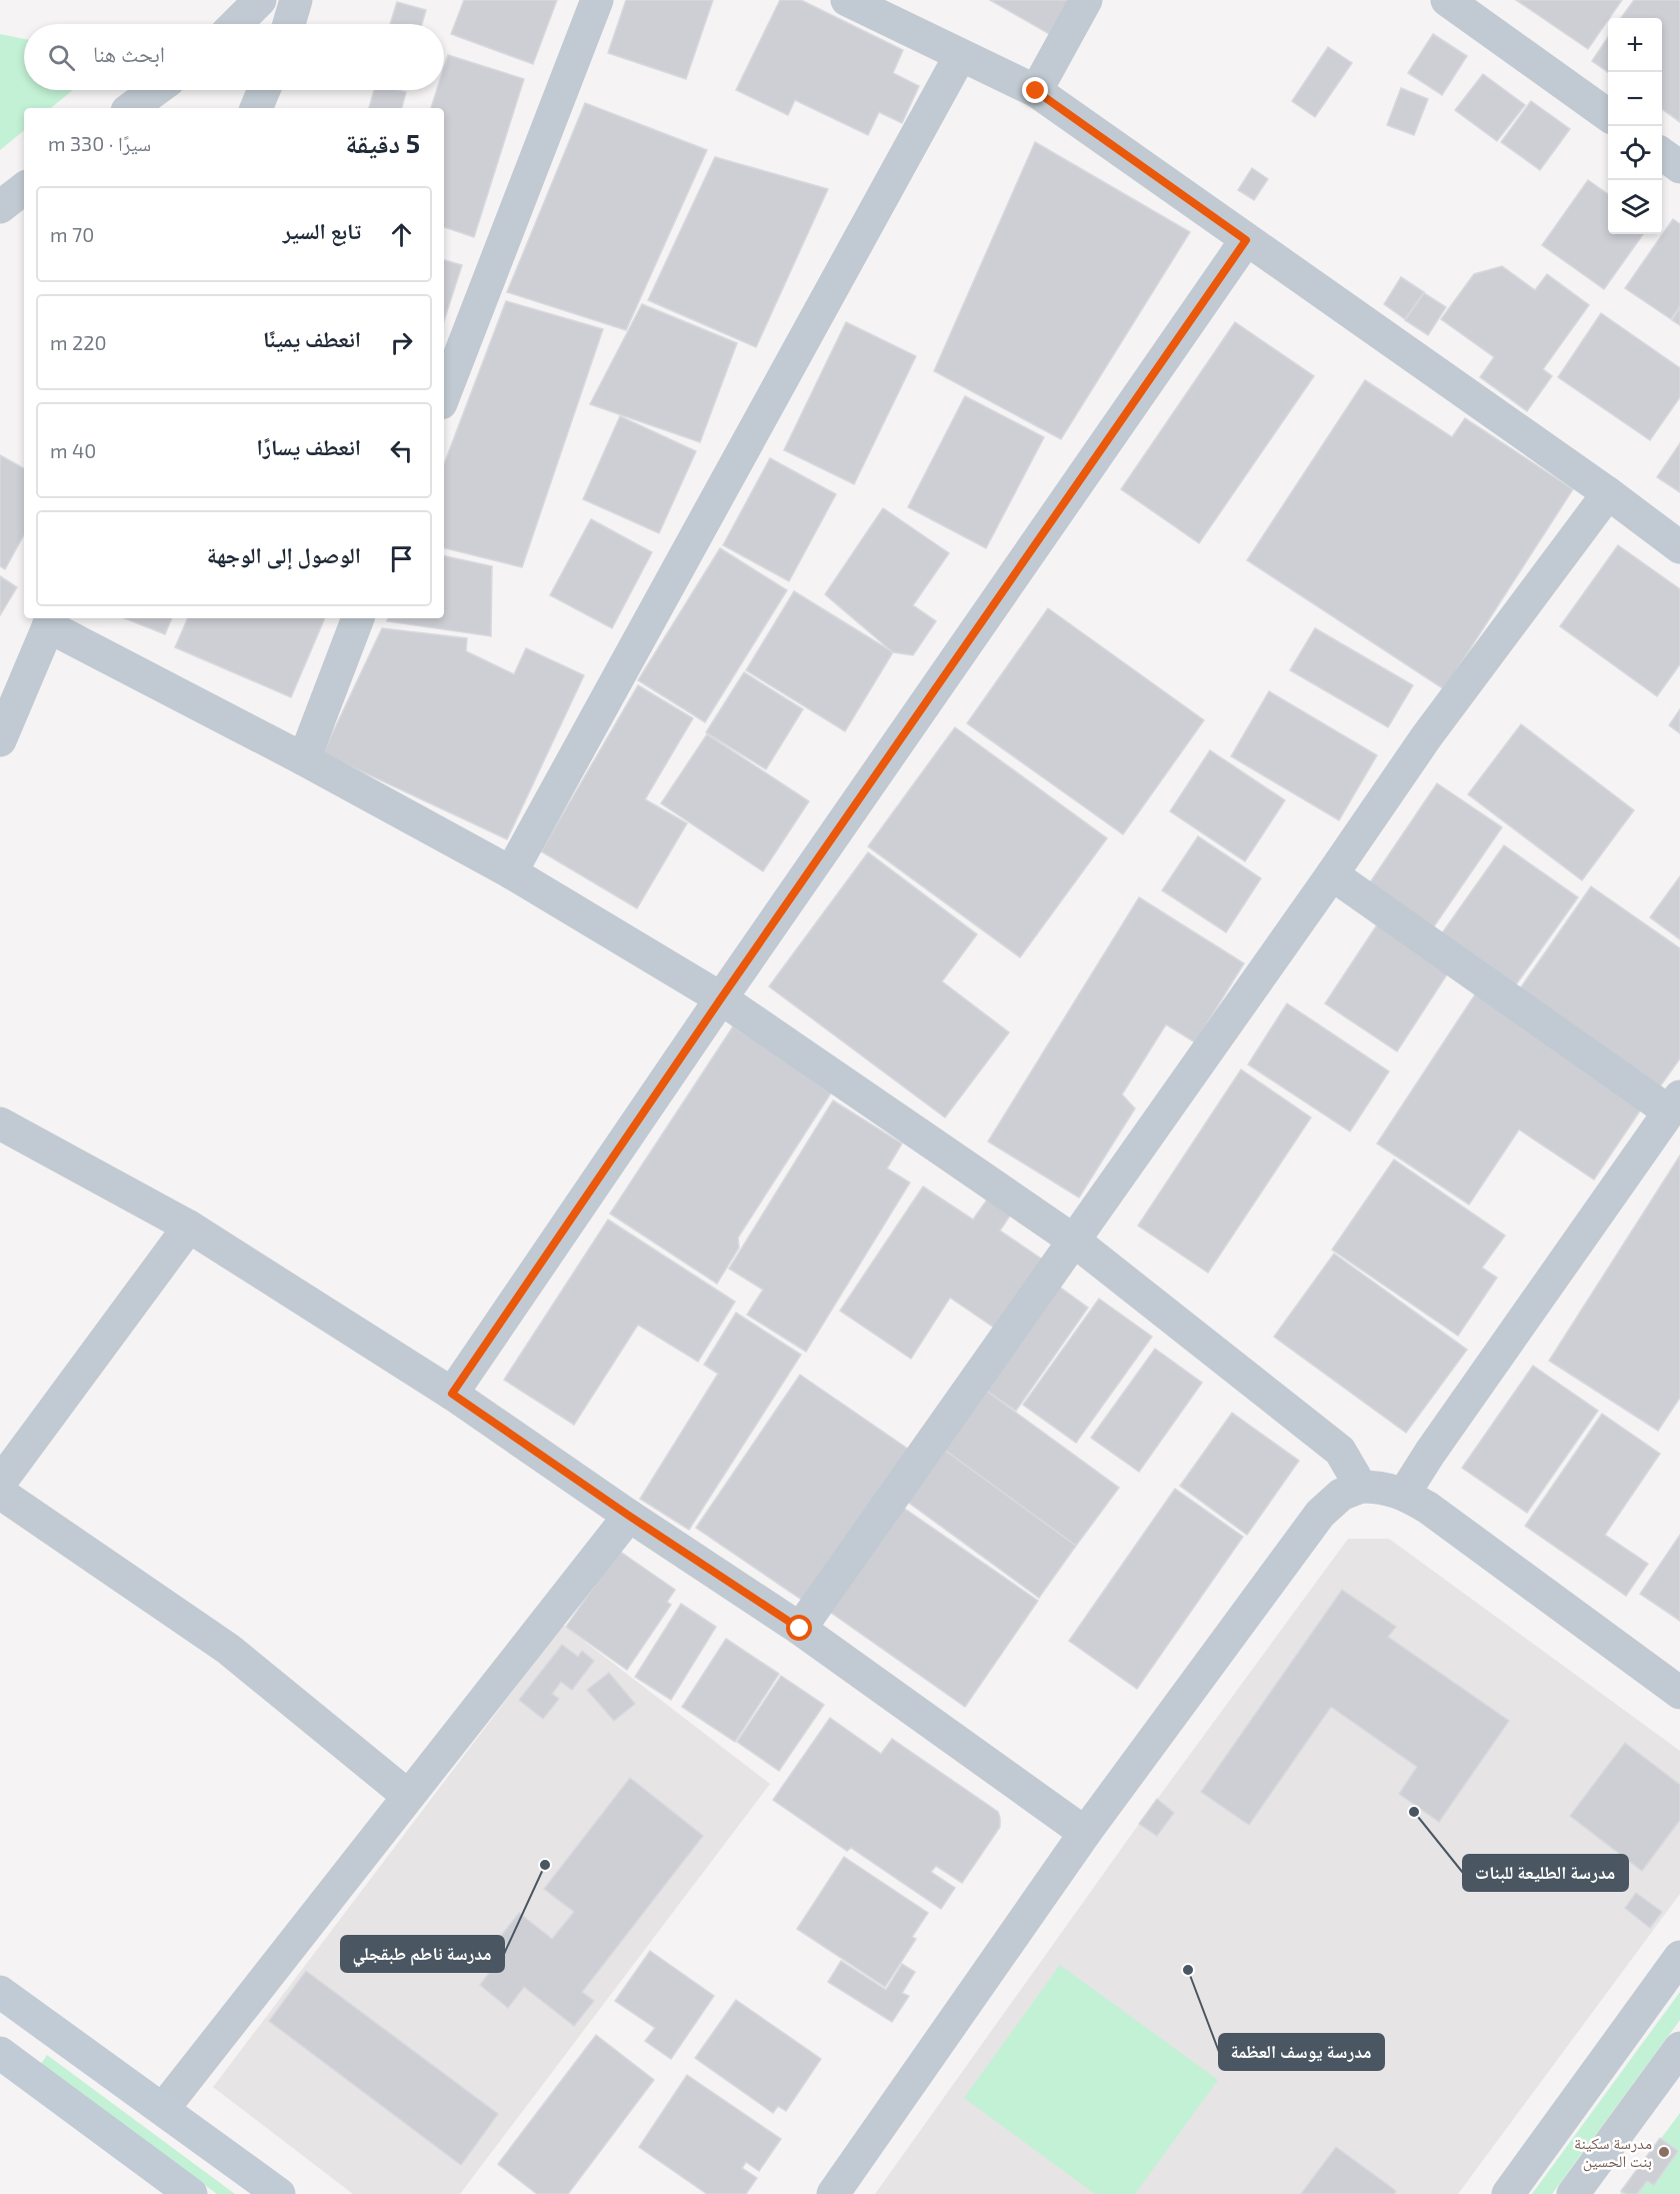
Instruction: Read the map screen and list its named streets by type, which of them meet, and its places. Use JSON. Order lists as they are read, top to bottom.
{
  "places": [
    "مدرسة الطليعة للبنات",
    "مدرسة ناطم طبقجلي",
    "مدرسة يوسف العظمة",
    "مدرسة سكينة بنت الحسين"
  ],
  "page": {
    "map_buttons": ["+", "−"],
    "search": "ابحث هنا",
    "heading": ["5 دقيقة", "سيرًا · 330 m"],
    "list": [
      ["تابع السير", "70 m"],
      ["انعطف يمينًا", "220 m"],
      ["انعطف يسارًا", "40 m"],
      "الوصول إلى الوجهة"
    ]
  }
}
